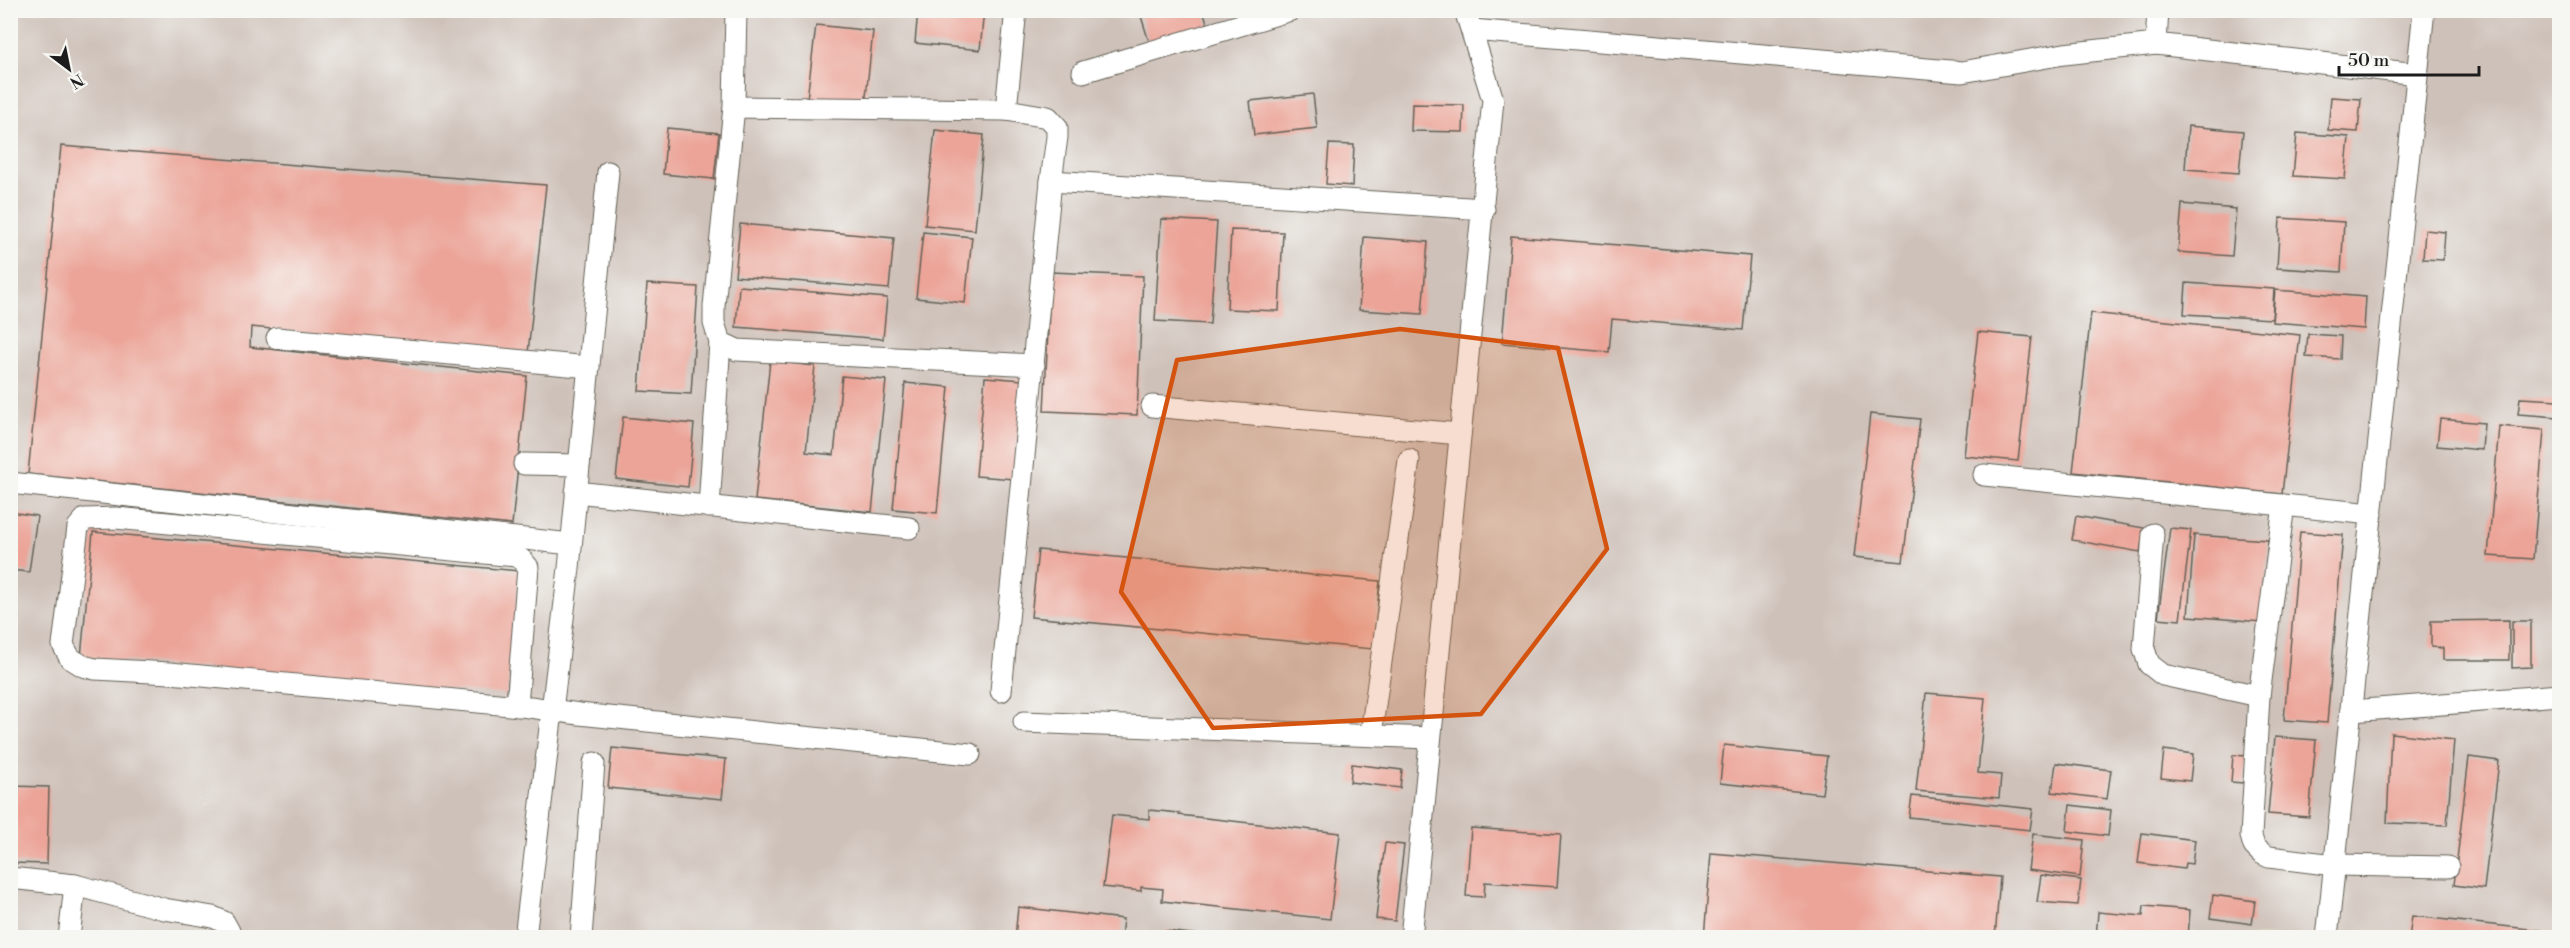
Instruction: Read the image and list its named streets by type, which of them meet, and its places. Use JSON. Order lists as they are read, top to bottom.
{
  "scale_bar": "50 m",
  "north": "bottom right"
}
